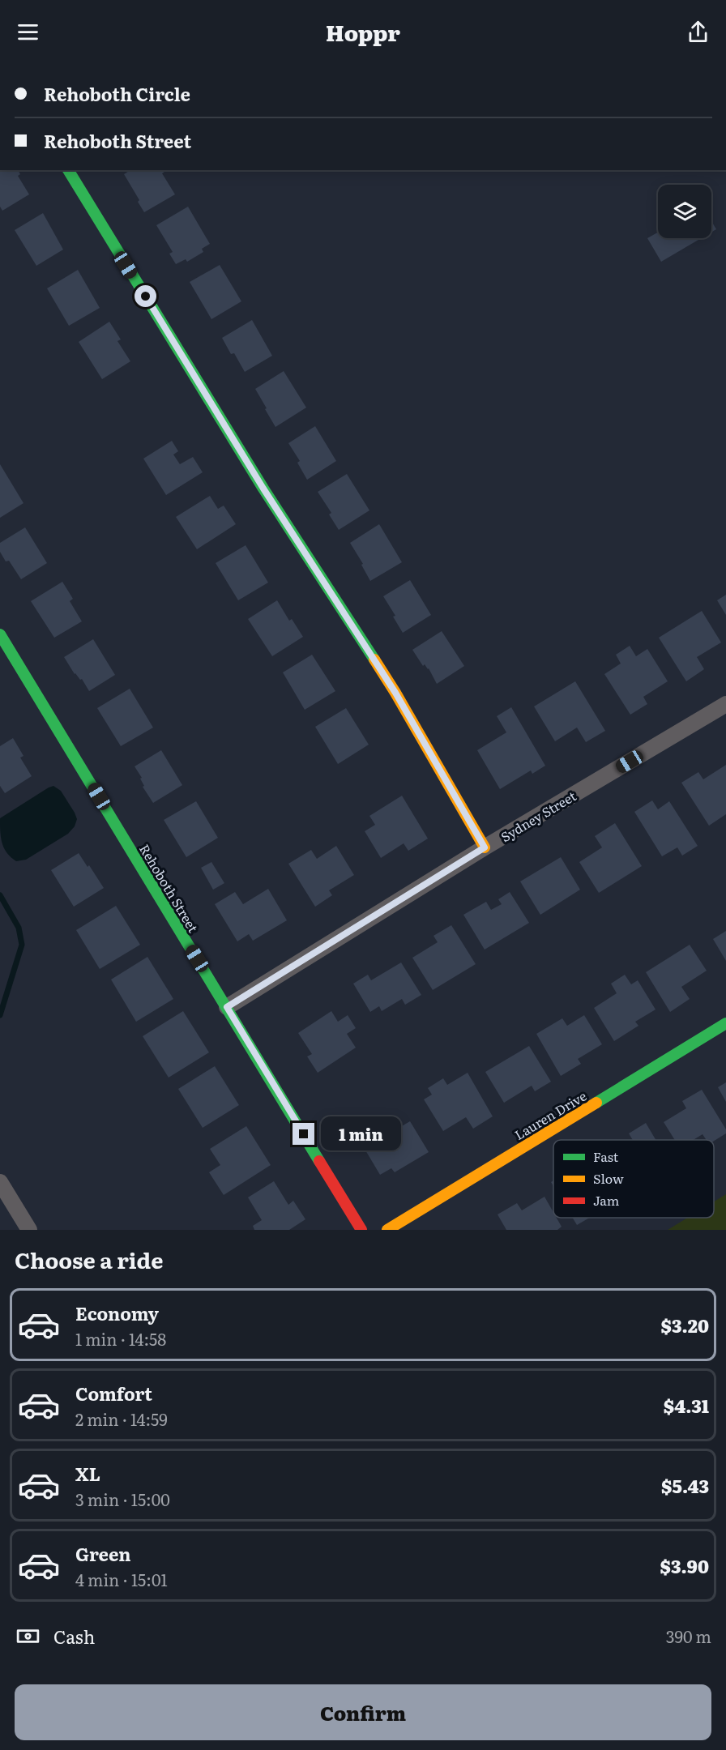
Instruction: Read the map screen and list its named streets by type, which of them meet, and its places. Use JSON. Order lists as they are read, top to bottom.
{
  "streets": {
    "street": ["Sydney Street", "Rehoboth Street", "Lauren Drive"]
  },
  "crossings": [
    ["Sydney Street", "Rehoboth Street"]
  ],
  "legend": ["Fast", "Slow", "Jam"],
  "page": {
    "header": "Hoppr",
    "banner": ["Rehoboth Circle", "Rehoboth Street"],
    "bubble": "1 min",
    "heading": "Choose a ride",
    "list": [
      {
        "name": "Economy",
        "note": "1 min · 14:58",
        "value": "$3.20"
      },
      {
        "name": "Comfort",
        "note": "2 min · 14:59",
        "value": "$4.31"
      },
      {
        "name": "XL",
        "note": "3 min · 15:00",
        "value": "$5.43"
      },
      {
        "name": "Green",
        "note": "4 min · 15:01",
        "value": "$3.90"
      }
    ],
    "pay": ["Cash", "390 m"],
    "buttons": "Confirm"
  }
}
